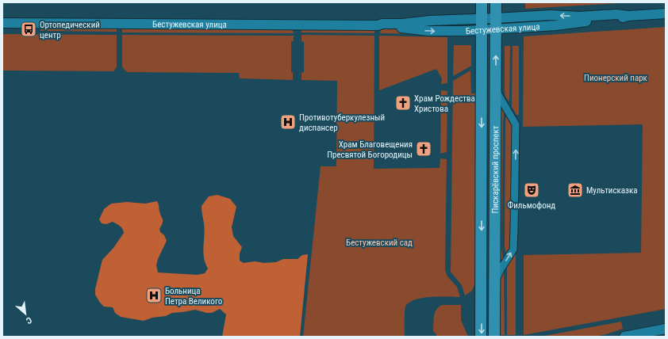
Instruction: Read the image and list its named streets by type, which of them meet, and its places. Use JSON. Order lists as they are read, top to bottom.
{
  "streets": {
    "main road": ["Пискарёвский проспект"],
    "street": ["Бестужевская улица"]
  },
  "crossings": [
    ["Бестужевская улица", "Пискарёвский проспект"]
  ],
  "parks": ["Пионерский парк", "Бестужевский сад"],
  "places": {
    "bus stop": ["Ортопедический центр"],
    "church": ["Храм Рождества Христова", "Храм Благовещения Пресвятой Богородицы"],
    "hospital": ["Противотуберкулезный диспансер", "Больница Петра Великого"],
    "theatre": ["Фильмофонд"],
    "museum": ["Мультисказка"]
  },
  "north": "bottom right"
}
